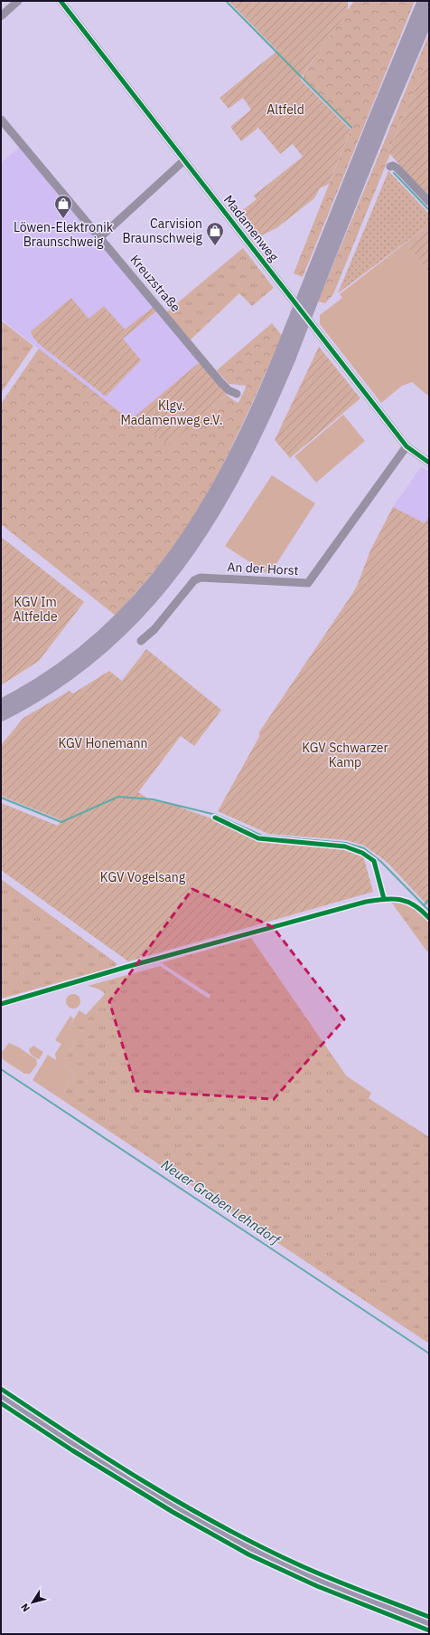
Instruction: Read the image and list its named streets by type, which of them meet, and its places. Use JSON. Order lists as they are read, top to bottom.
{
  "streets": {
    "street": ["Madamenweg", "Kreuzstraße", "An der Horst"]
  },
  "crossings": [
    ["Madamenweg", "An der Horst"]
  ],
  "water": ["Neuer Graben Lehndorf"],
  "parks": [
    "Altfeld",
    "Klgv. Madamenweg e.V.",
    "KGV Im Altfelde",
    "KGV Honemann",
    "KGV Schwarzer Kamp",
    "KGV Vogelsang"
  ],
  "places": {
    "shop": ["Löwen-Elektronik Braunschweig", "Carvision Braunschweig"]
  },
  "north": "bottom left"
}
